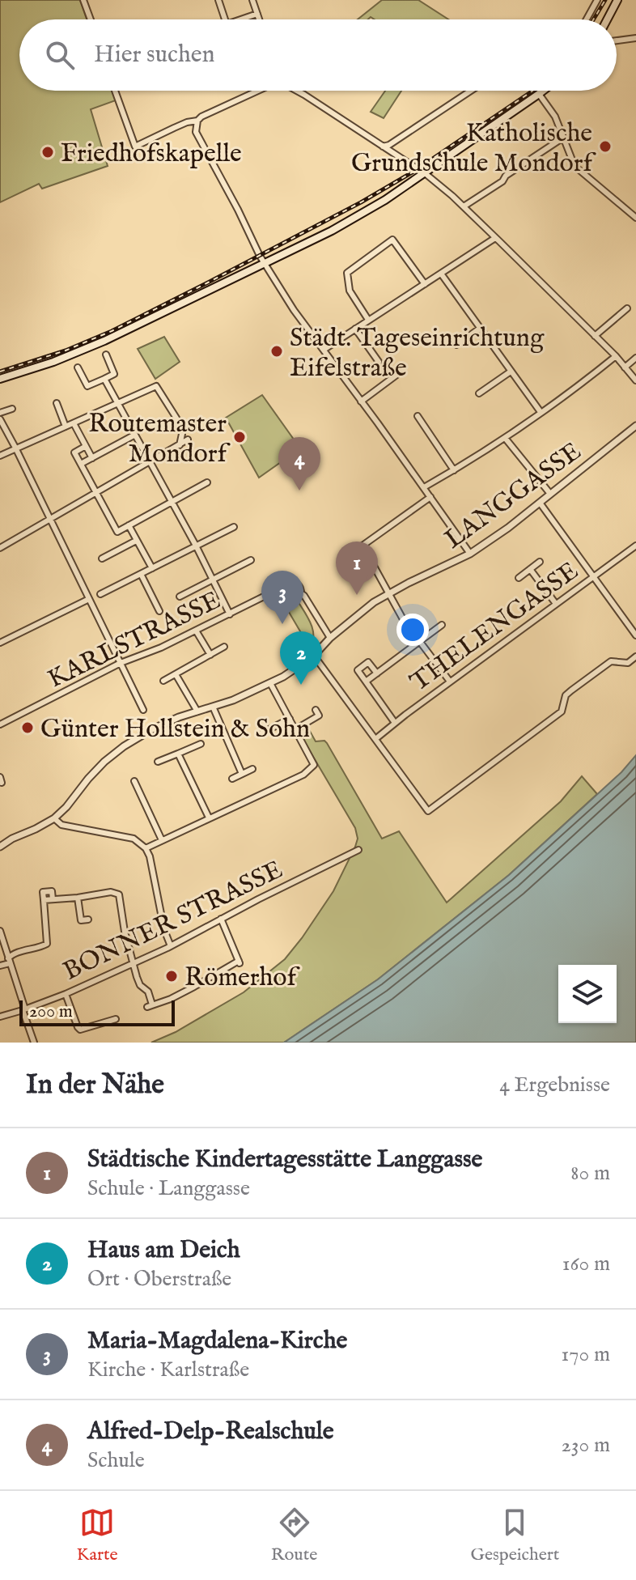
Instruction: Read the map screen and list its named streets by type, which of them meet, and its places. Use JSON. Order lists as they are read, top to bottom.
{
  "streets": {
    "street": [
      "LANGGASSE",
      "THELENGASSE",
      "KARLSTRASSE",
      "BONNER STRASSE"
    ]
  },
  "places": [
    "Katholische Grundschule Mondorf",
    "Friedhofskapelle",
    "Städt. Tageseinrichtung Eifelstraße",
    "Routemaster Mondorf",
    "Günter Hollstein & Sohn",
    "Römerhof"
  ],
  "scale_bar": "200 m",
  "page": {
    "search": "Hier suchen",
    "pins": [
      "4",
      "1",
      "3",
      "2"
    ],
    "scale": "200 m",
    "heading": ["In der Nähe", "4 Ergebnisse"],
    "list": [
      {
        "mark": "1",
        "name": "Städtische Kindertagesstätte Langgasse",
        "note": "Schule · Langgasse",
        "value": "80 m"
      },
      {
        "mark": "2",
        "name": "Haus am Deich",
        "note": "Ort · Oberstraße",
        "value": "160 m"
      },
      {
        "mark": "3",
        "name": "Maria-Magdalena-Kirche",
        "note": "Kirche · Karlstraße",
        "value": "170 m"
      },
      {
        "mark": "4",
        "name": "Alfred-Delp-Realschule",
        "note": "Schule",
        "value": "230 m"
      }
    ],
    "nav": ["Karte", "Route", "Gespeichert"]
  }
}
